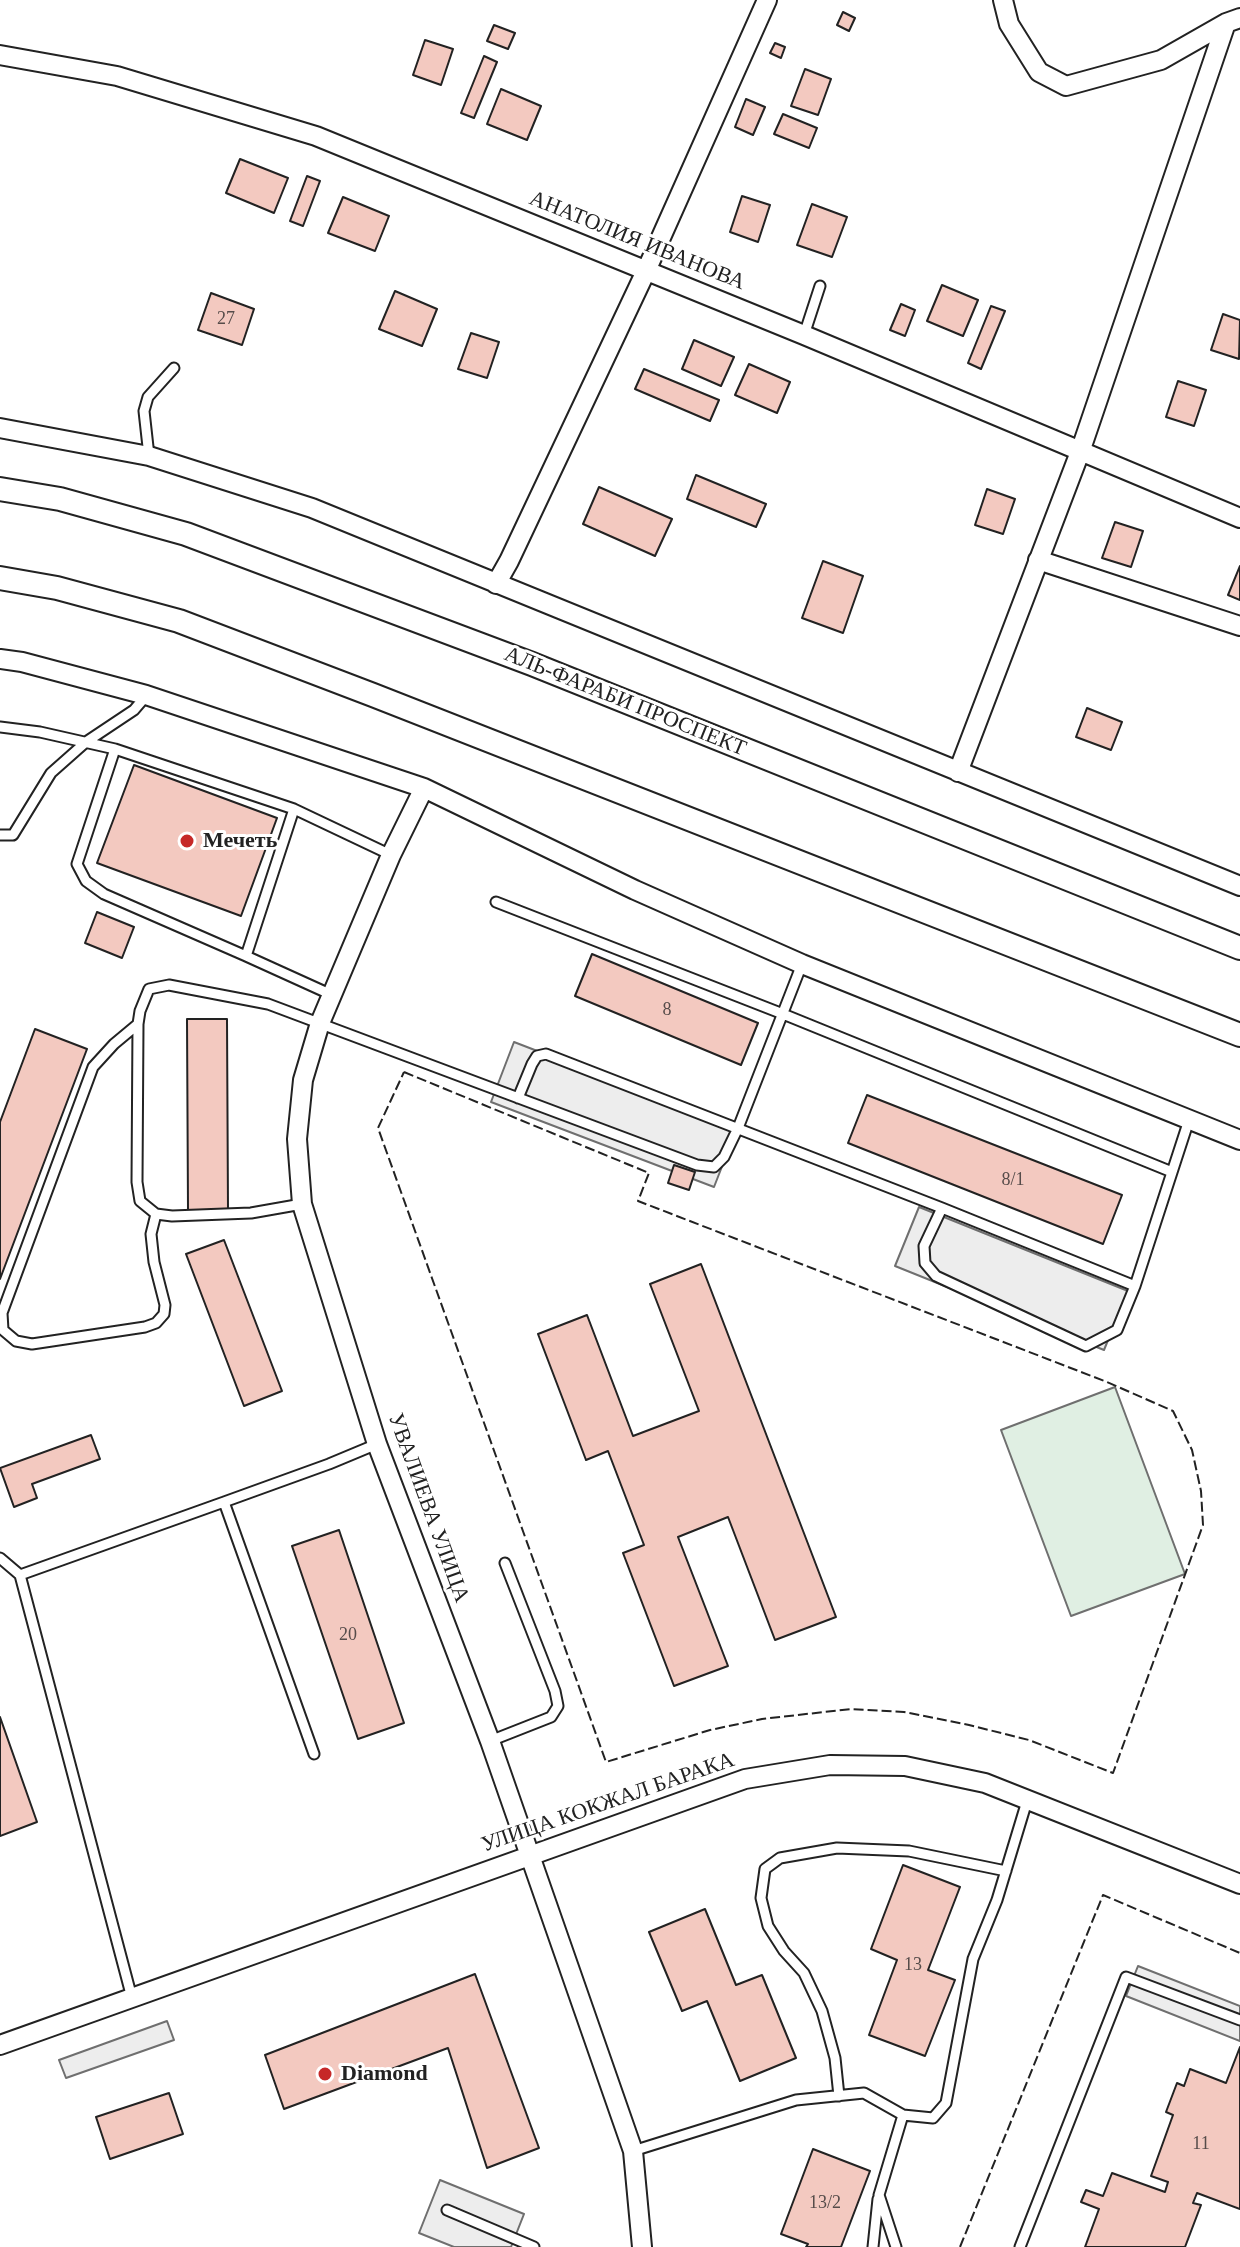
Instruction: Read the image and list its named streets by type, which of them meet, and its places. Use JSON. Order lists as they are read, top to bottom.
{
  "streets": {
    "street": [
      "АНАТОЛИЯ ИВАНОВА",
      "АЛЬ-ФАРАБИ ПРОСПЕКТ",
      "УВАЛИЕВА УЛИЦА",
      "УЛИЦА КОКЖАЛ БАРАКА"
    ]
  },
  "crossings": [
    ["УВАЛИЕВА УЛИЦА", "УЛИЦА КОКЖАЛ БАРАКА"]
  ],
  "places": ["Мечеть", "Diamond"],
  "house_numbers": [
    "27",
    "8",
    "8/1",
    "20",
    "13",
    "11",
    "13/2"
  ]
}
